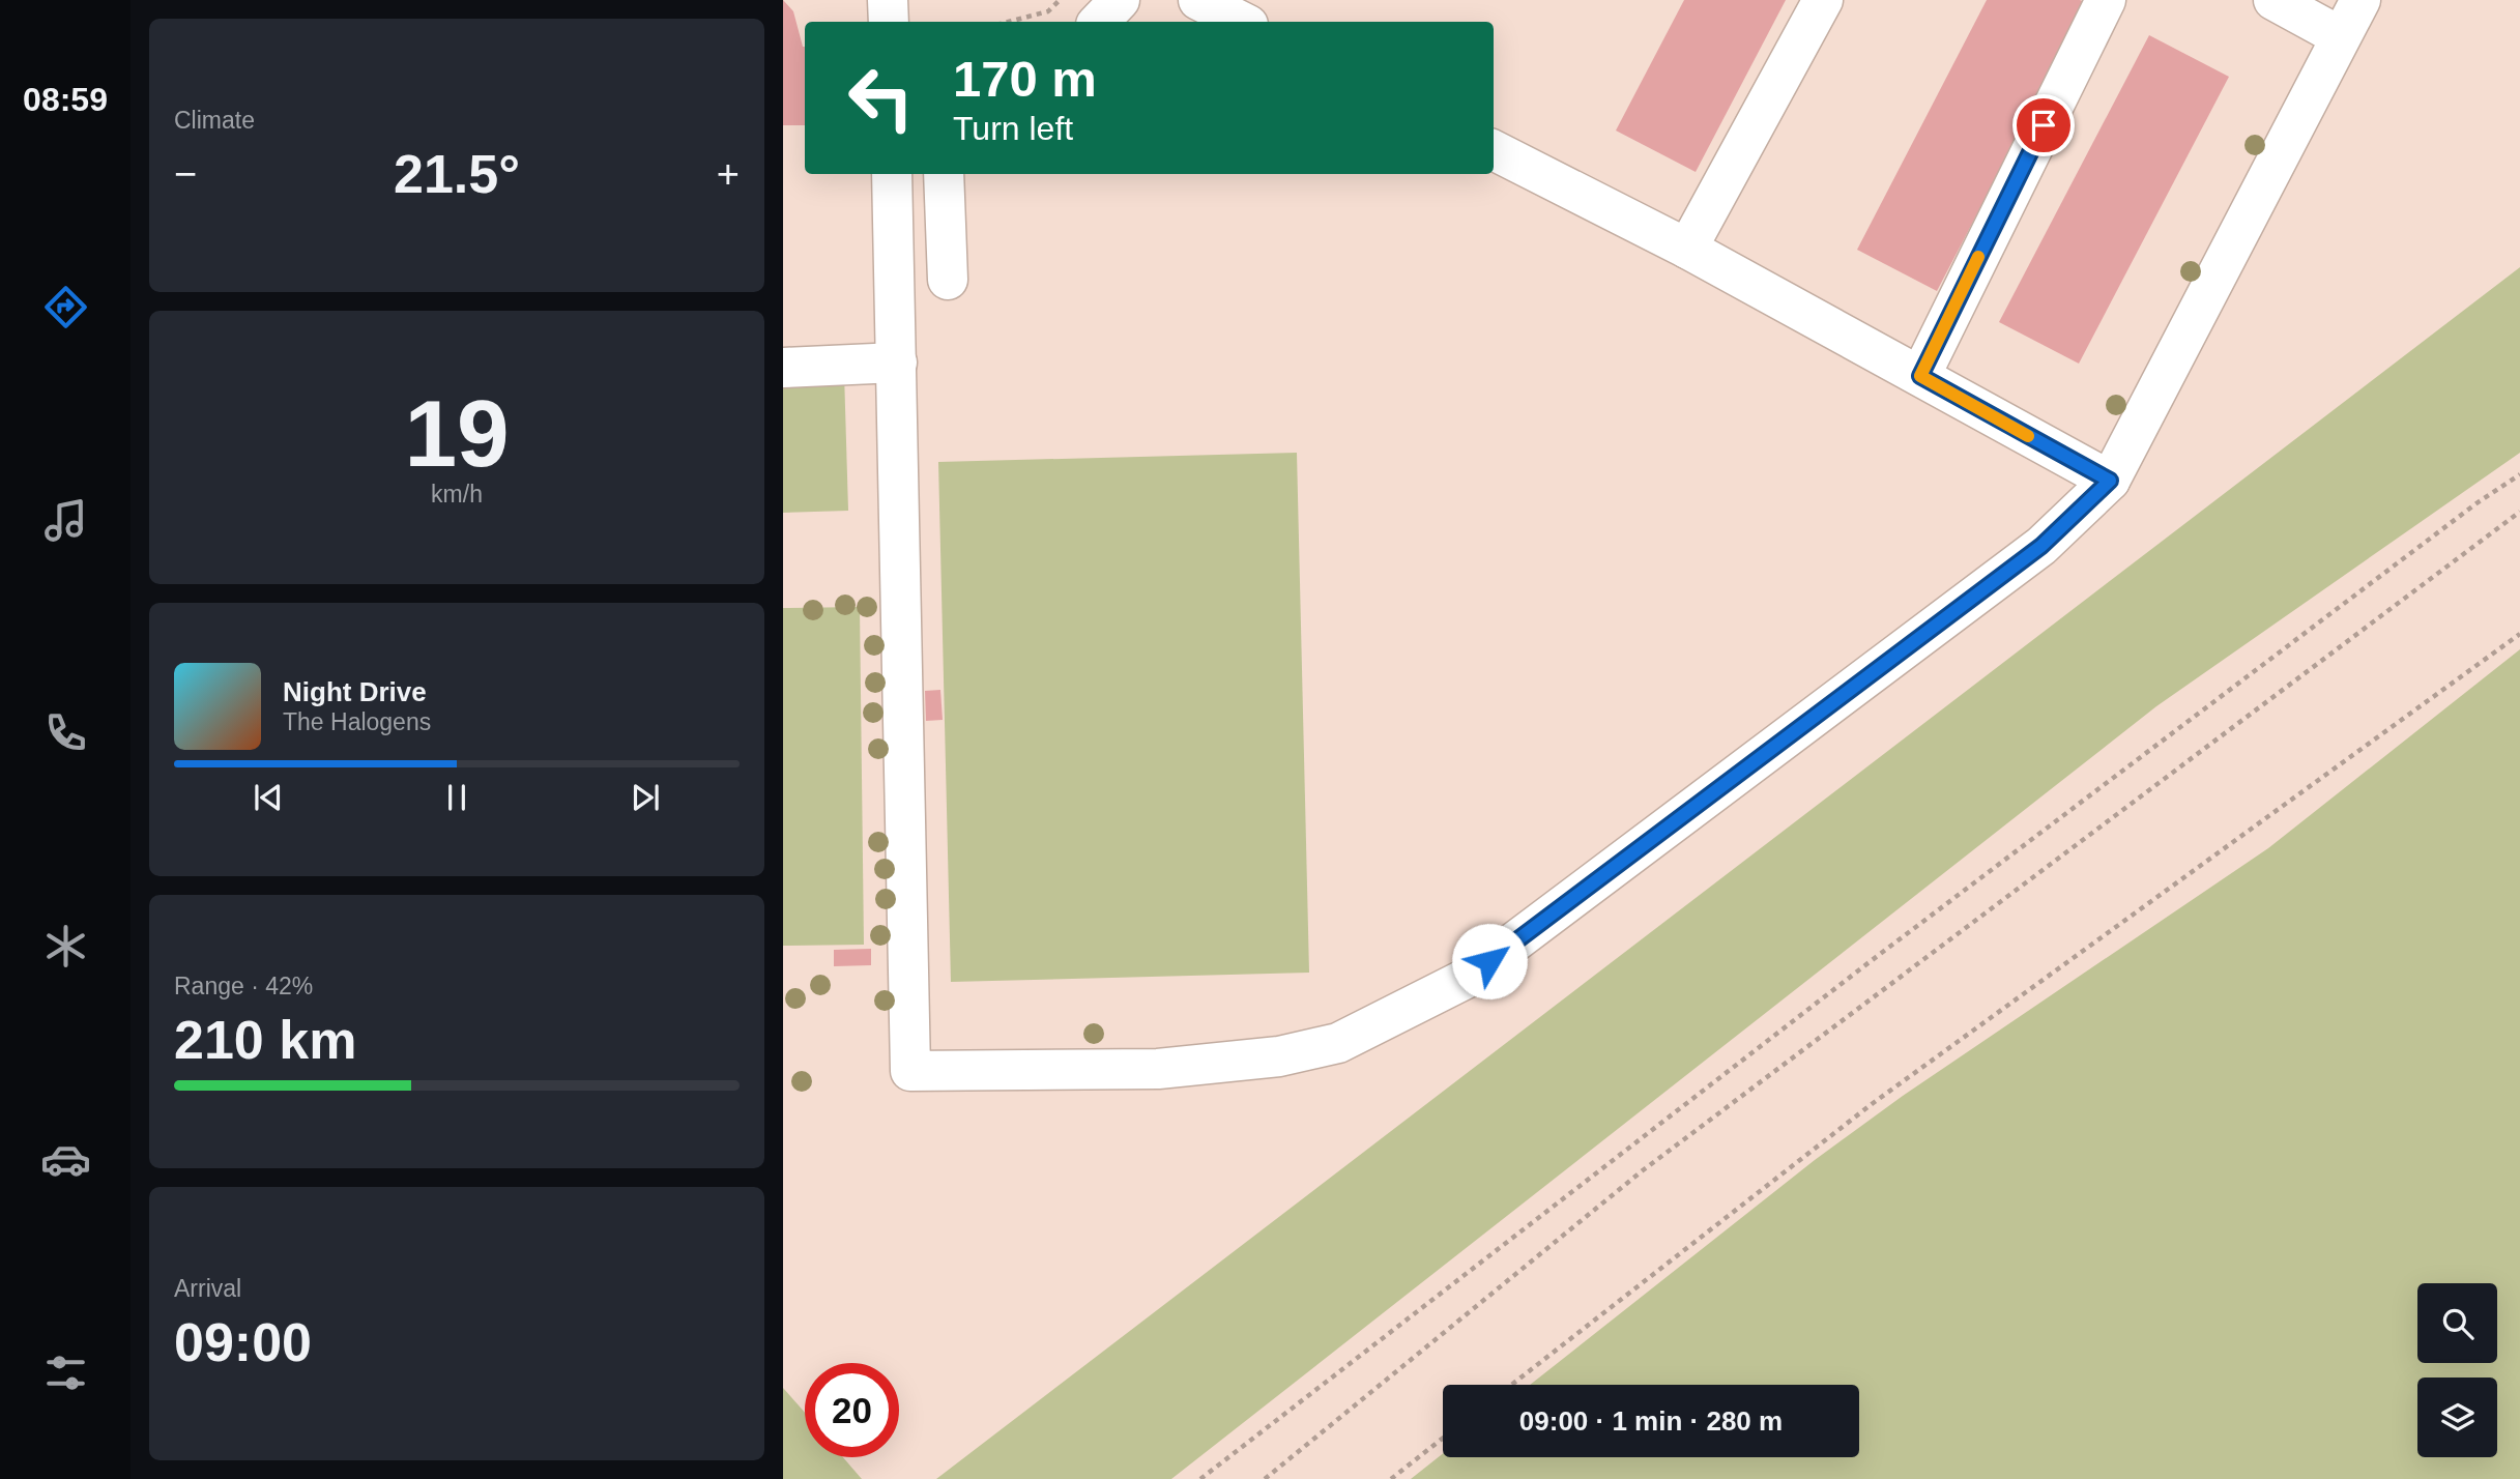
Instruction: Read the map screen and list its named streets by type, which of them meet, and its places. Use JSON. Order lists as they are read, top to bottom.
{
  "page": {
    "tabs": "08:59",
    "tile": [
      "Climate",
      ["19", "km/h"],
      ["Range · 42%", "210 km"],
      ["Arrival", "09:00"]
    ],
    "turn": ["170 m", "Turn left"],
    "heat": ["−", "21.5°", "+"],
    "song": ["Night Drive", "The Halogens"],
    "limit": "20",
    "trip": "09:00 · 1 min · 280 m"
  }
}
